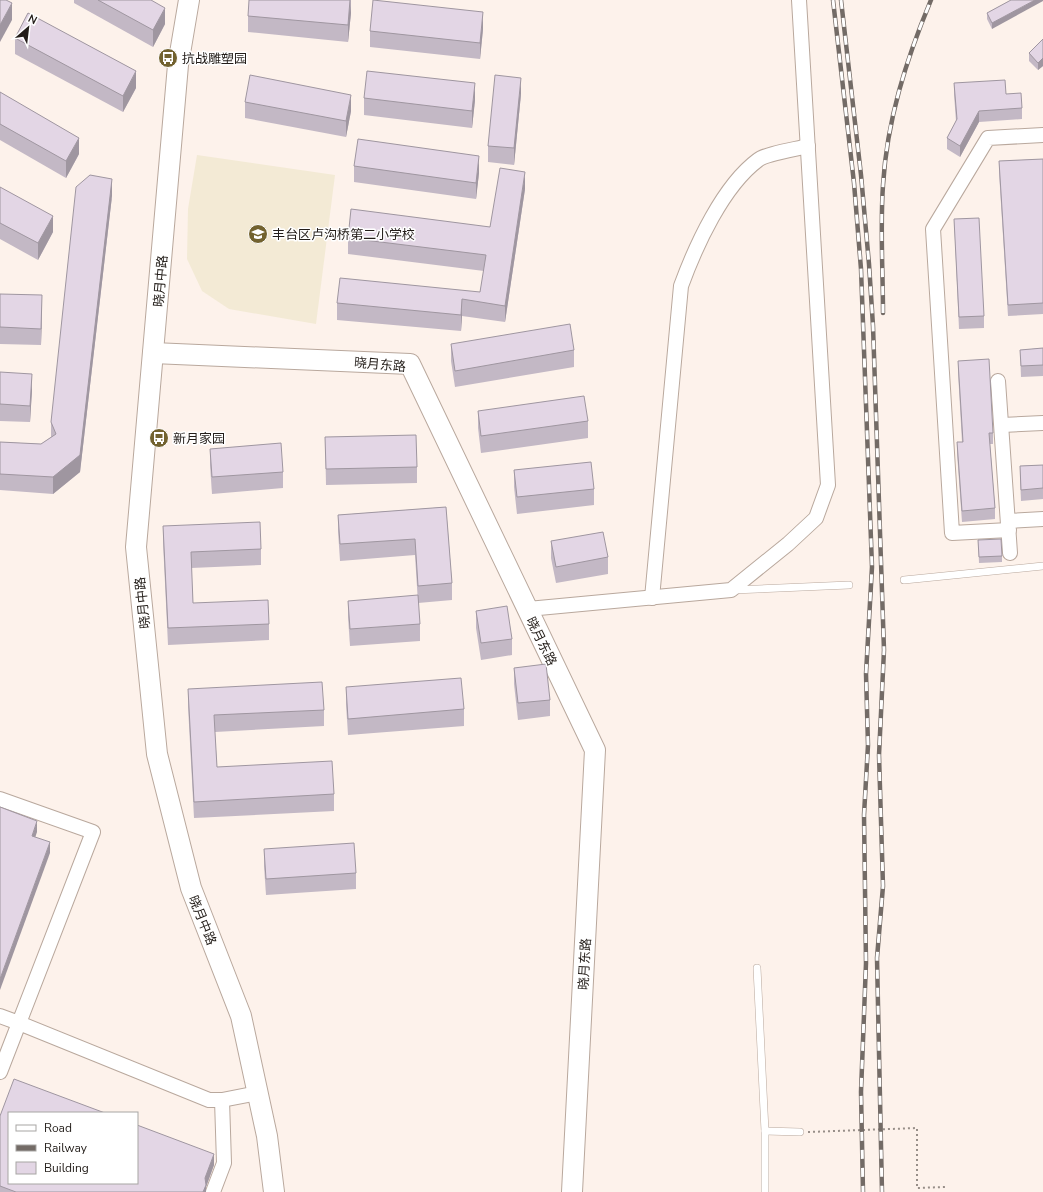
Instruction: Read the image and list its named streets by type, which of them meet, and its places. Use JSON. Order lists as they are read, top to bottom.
{
  "streets": {
    "street": ["晓月中路", "晓月东路"]
  },
  "crossings": [
    ["晓月中路", "晓月东路"]
  ],
  "places": {
    "bus stop": ["抗战雕塑园", "新月家园"],
    "school or university": ["丰台区卢沟桥第二小学校"]
  },
  "legend": ["Road", "Railway", "Building"],
  "north": "top right"
}
